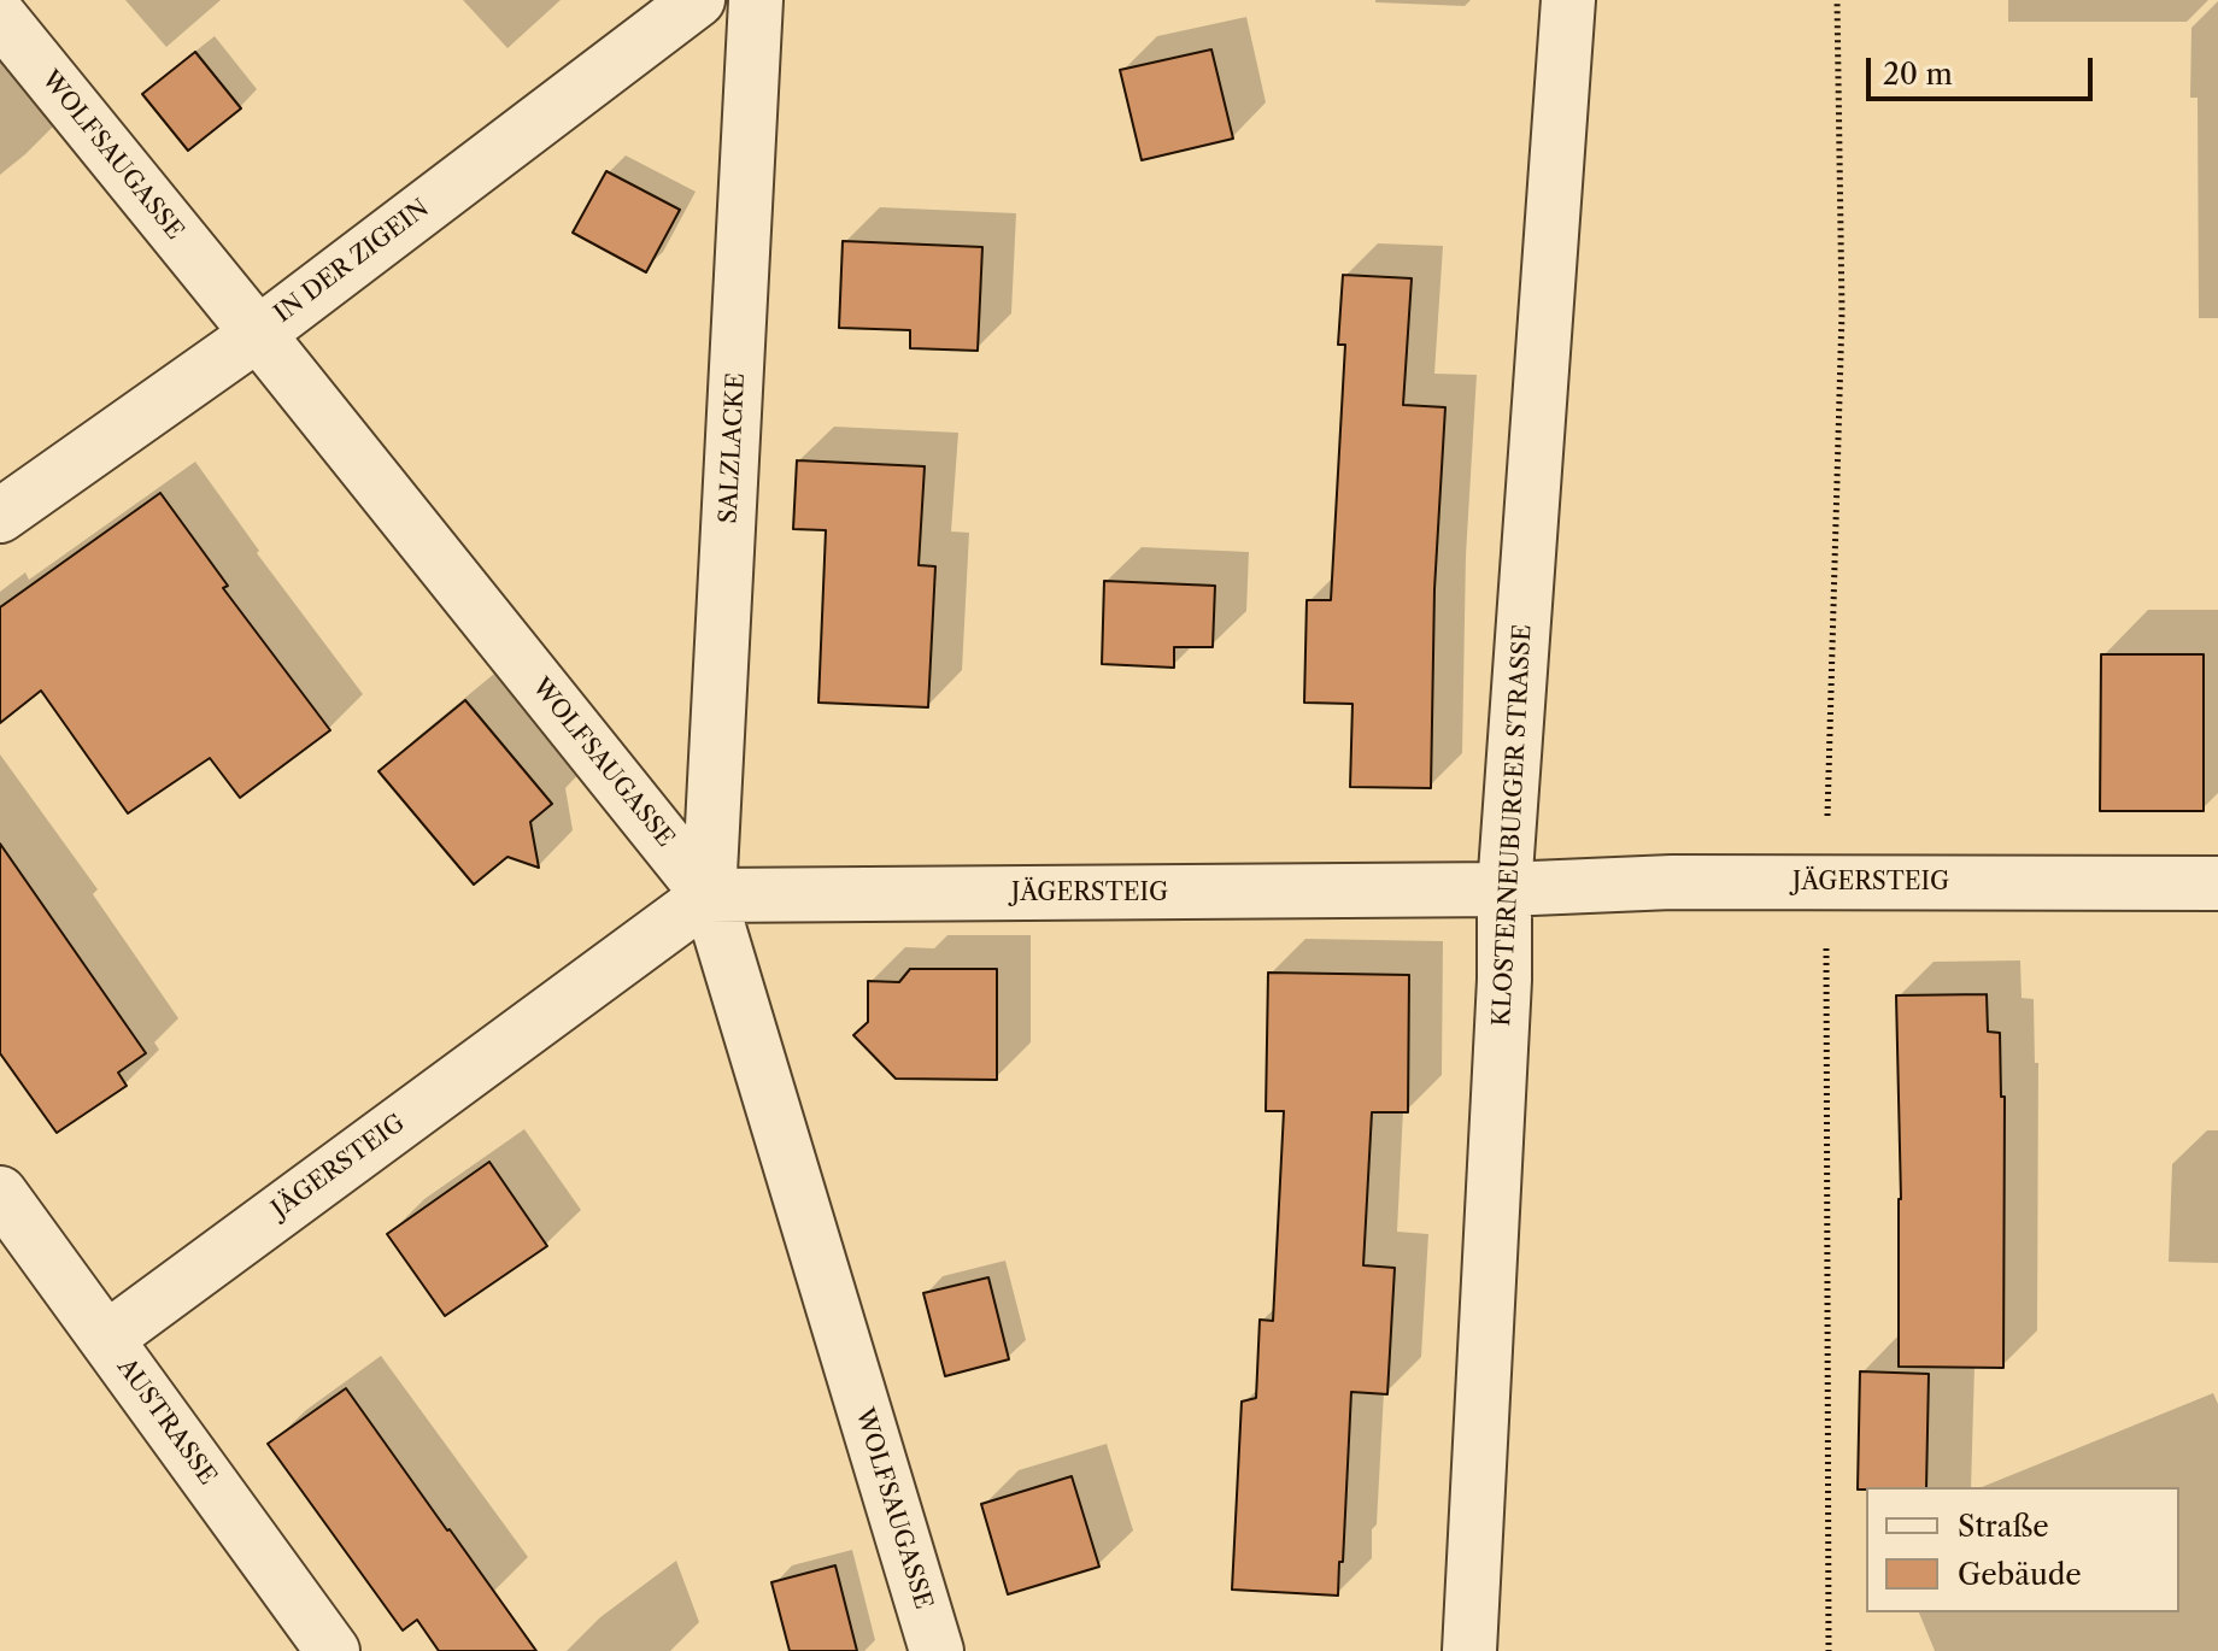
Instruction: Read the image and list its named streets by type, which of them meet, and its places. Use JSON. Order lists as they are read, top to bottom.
{
  "streets": {
    "street": [
      "WOLFSAUGASSE",
      "IN DER ZIGEIN",
      "SALZLACKE",
      "KLOSTERNEUBURGER STRASSE",
      "JÄGERSTEIG",
      "AUSTRASSE"
    ]
  },
  "crossings": [
    ["WOLFSAUGASSE", "IN DER ZIGEIN"],
    ["WOLFSAUGASSE", "SALZLACKE"],
    ["WOLFSAUGASSE", "JÄGERSTEIG"],
    ["SALZLACKE", "JÄGERSTEIG"],
    ["KLOSTERNEUBURGER STRASSE", "JÄGERSTEIG"],
    ["JÄGERSTEIG", "AUSTRASSE"]
  ],
  "legend": ["Straße", "Gebäude"],
  "scale_bar": "20 m"
}
